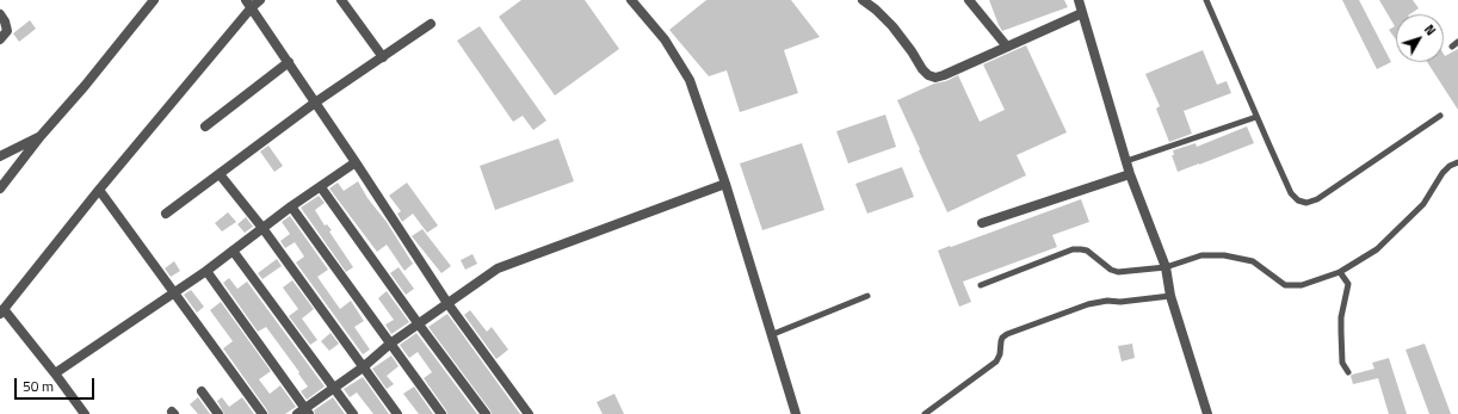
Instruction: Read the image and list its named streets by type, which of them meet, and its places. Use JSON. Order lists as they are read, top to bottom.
{
  "scale_bar": "50 m",
  "north": "top right"
}
